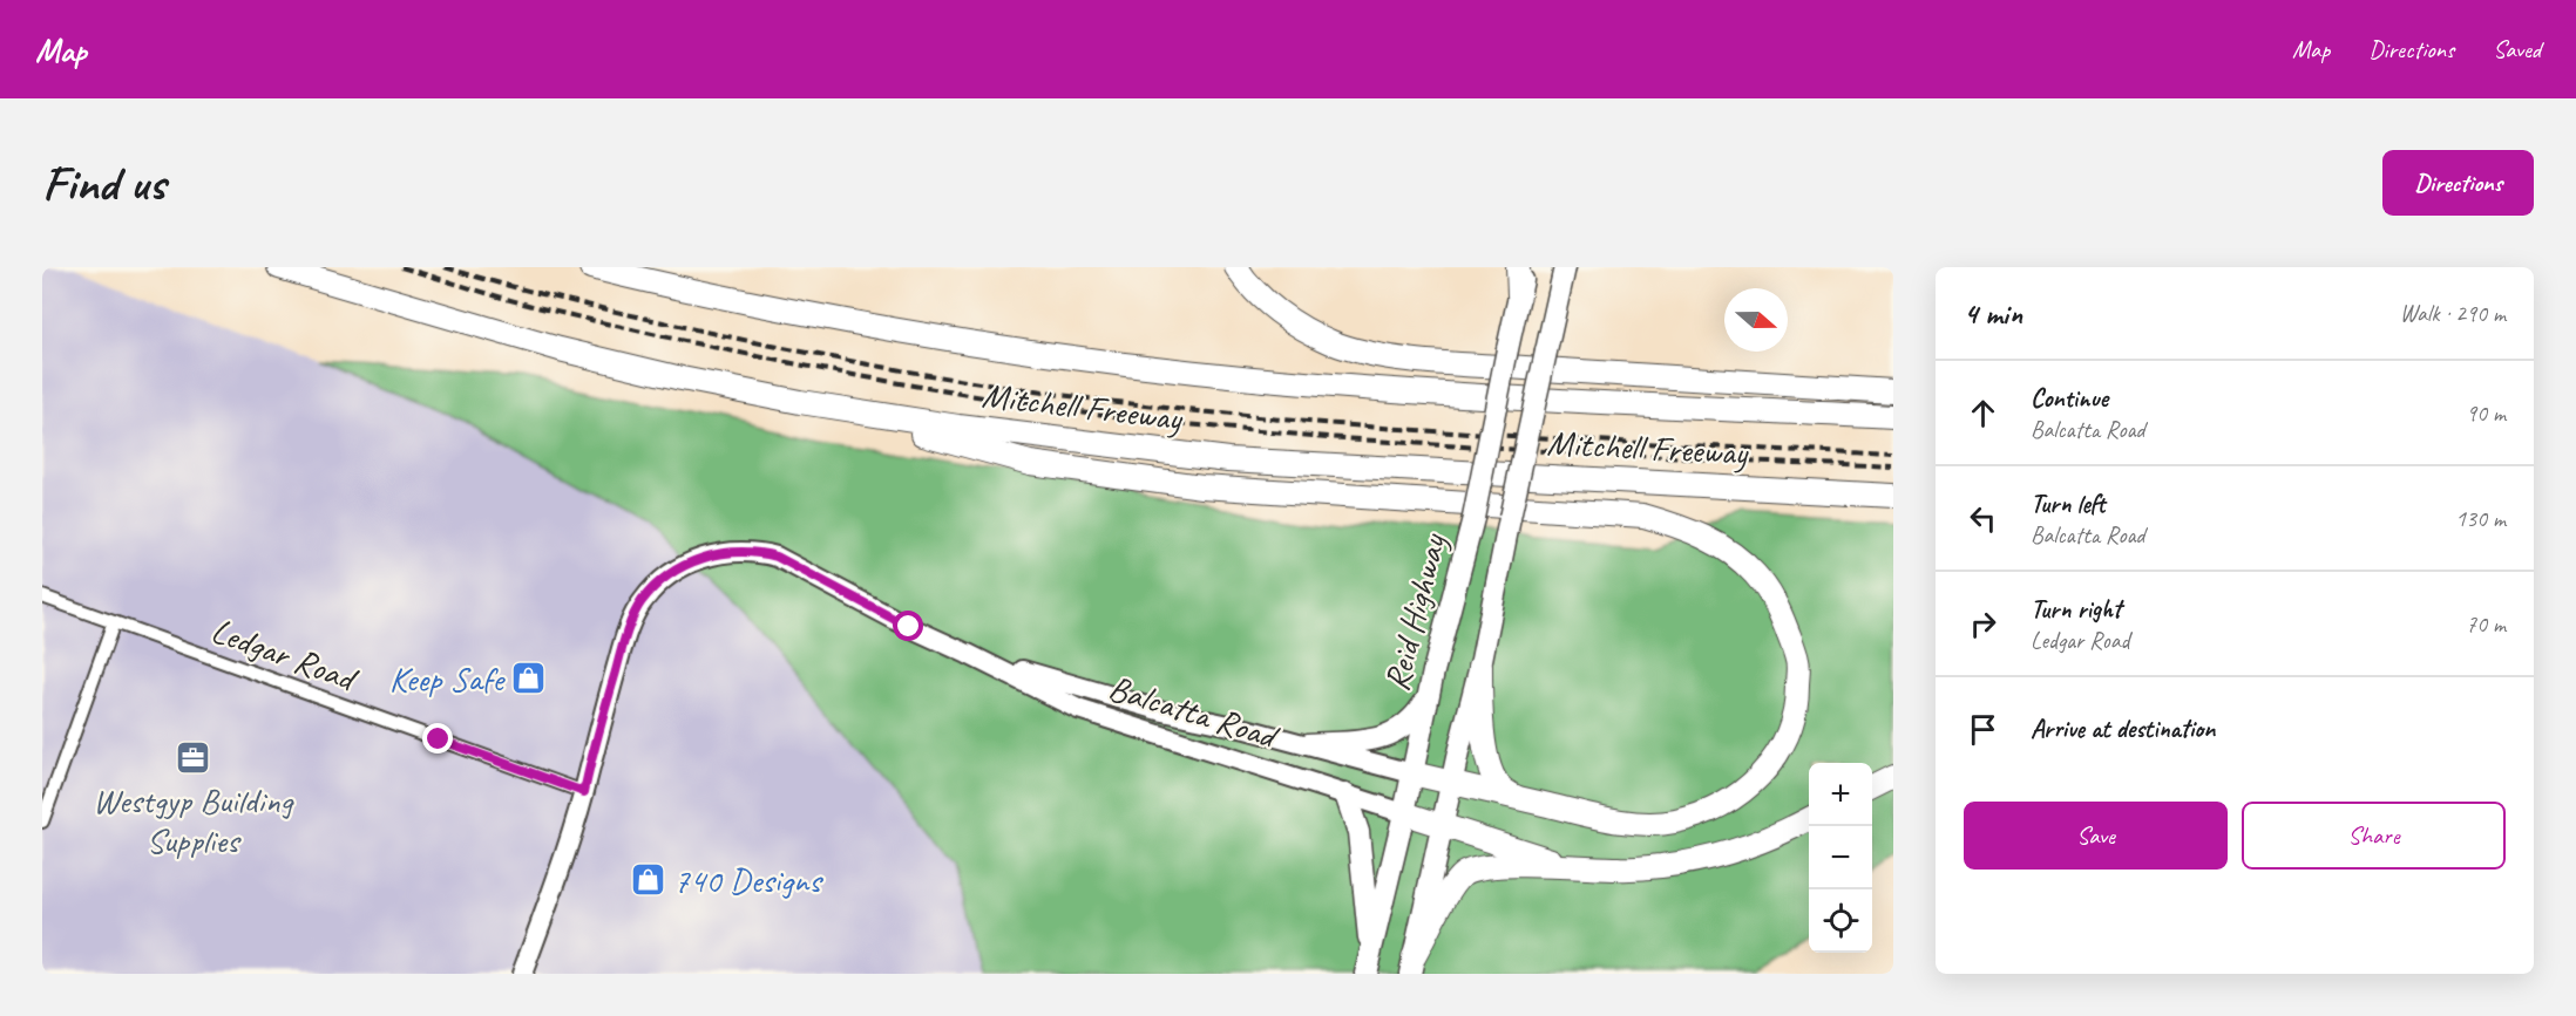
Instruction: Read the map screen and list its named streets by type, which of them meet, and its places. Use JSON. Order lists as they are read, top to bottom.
{
  "streets": {
    "highway": ["Mitchell Freeway", "Reid Highway"],
    "main road": ["Balcatta Road"],
    "street": ["Ledgar Road"]
  },
  "crossings": [
    ["Reid Highway", "Balcatta Road"],
    ["Ledgar Road", "Balcatta Road"]
  ],
  "places": {
    "shop": ["Keep Safe", "740 Designs"],
    "office": ["Westgyp Building Supplies"]
  },
  "north": "right",
  "page": {
    "header": "Map",
    "nav": ["Map", "Directions", "Saved"],
    "buttons": [
      "Directions",
      ["Save", "Share"]
    ],
    "title": "Find us",
    "heading": ["4 min", "Walk · 290 m"],
    "list": [
      ["Continue", "Balcatta Road", "90 m"],
      ["Turn left", "Balcatta Road", "130 m"],
      ["Turn right", "Ledgar Road", "70 m"],
      "Arrive at destination"
    ],
    "map_buttons": ["+", "−"]
  }
}
